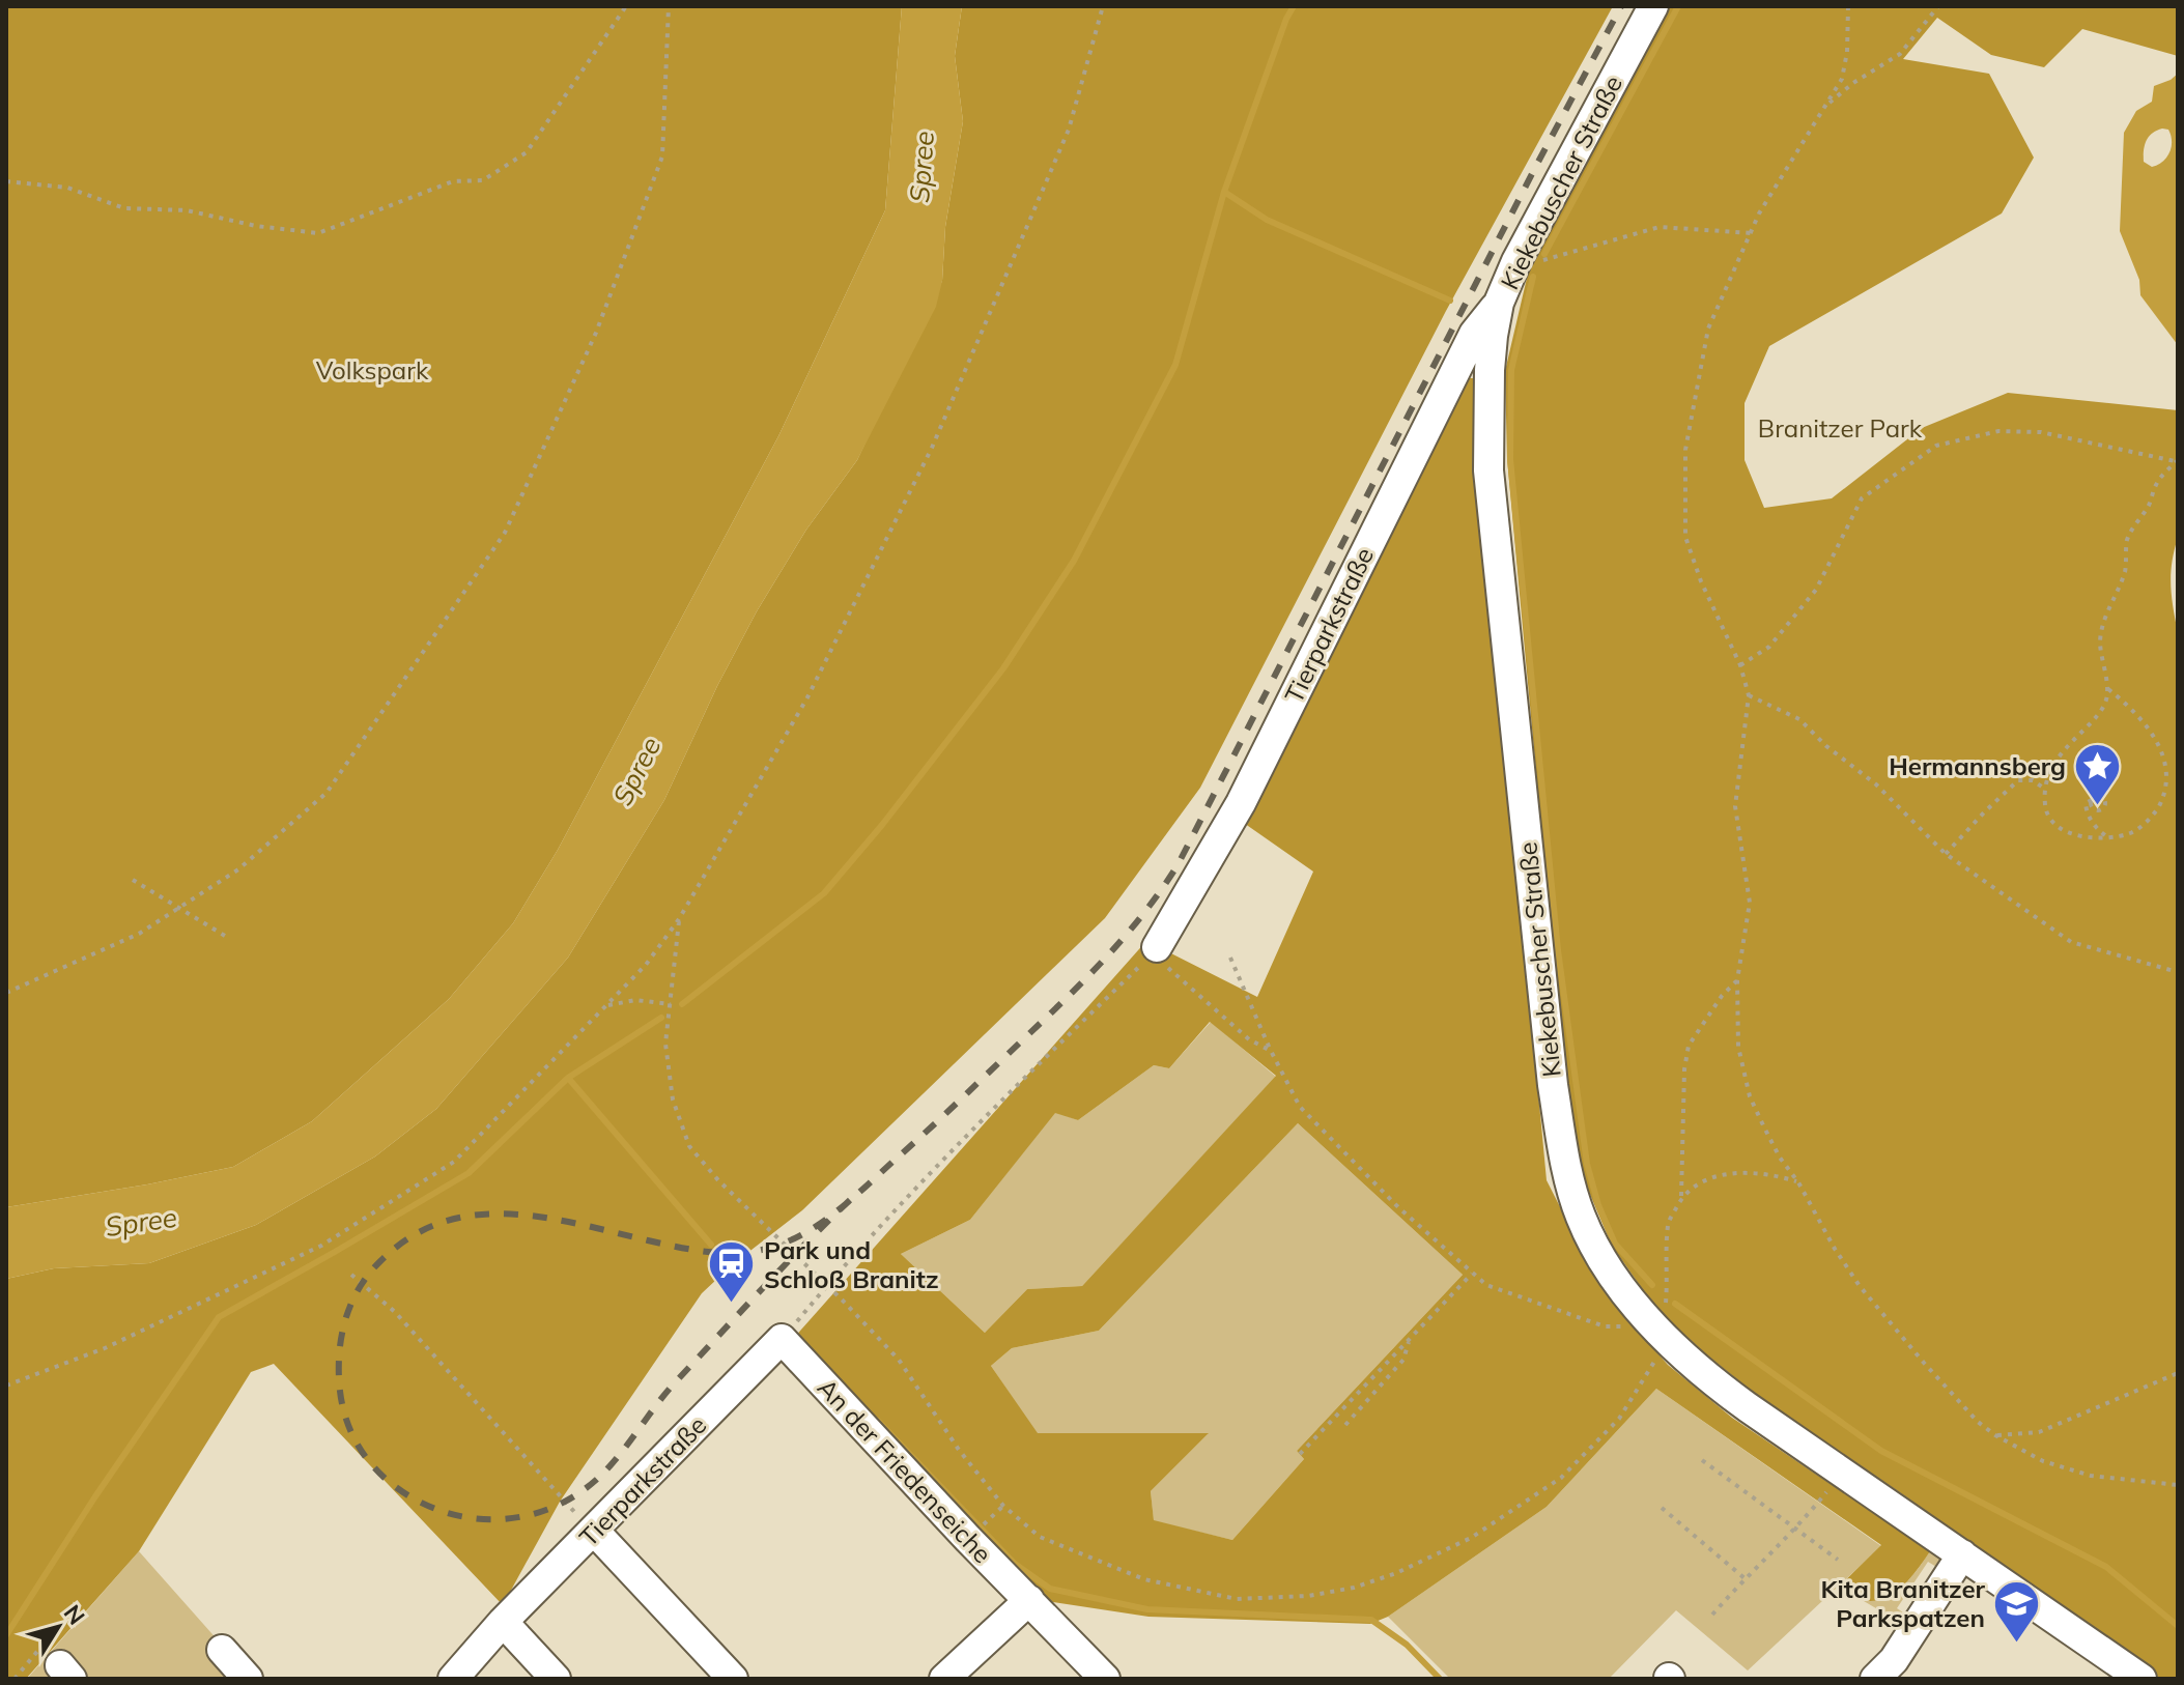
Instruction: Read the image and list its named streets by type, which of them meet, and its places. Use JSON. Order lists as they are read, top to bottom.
{
  "streets": {
    "street": ["Kiekebuscher Straße", "Tierparkstraße", "An der Friedenseiche"]
  },
  "crossings": [
    ["Kiekebuscher Straße", "Tierparkstraße"],
    ["Tierparkstraße", "An der Friedenseiche"]
  ],
  "water": ["Spree"],
  "parks": ["Volkspark", "Branitzer Park"],
  "places": {
    "place": ["Hermannsberg"],
    "station": ["Park und Schloß Branitz"],
    "school or university": ["Kita Branitzer Parkspatzen"]
  },
  "north": "top right"
}
